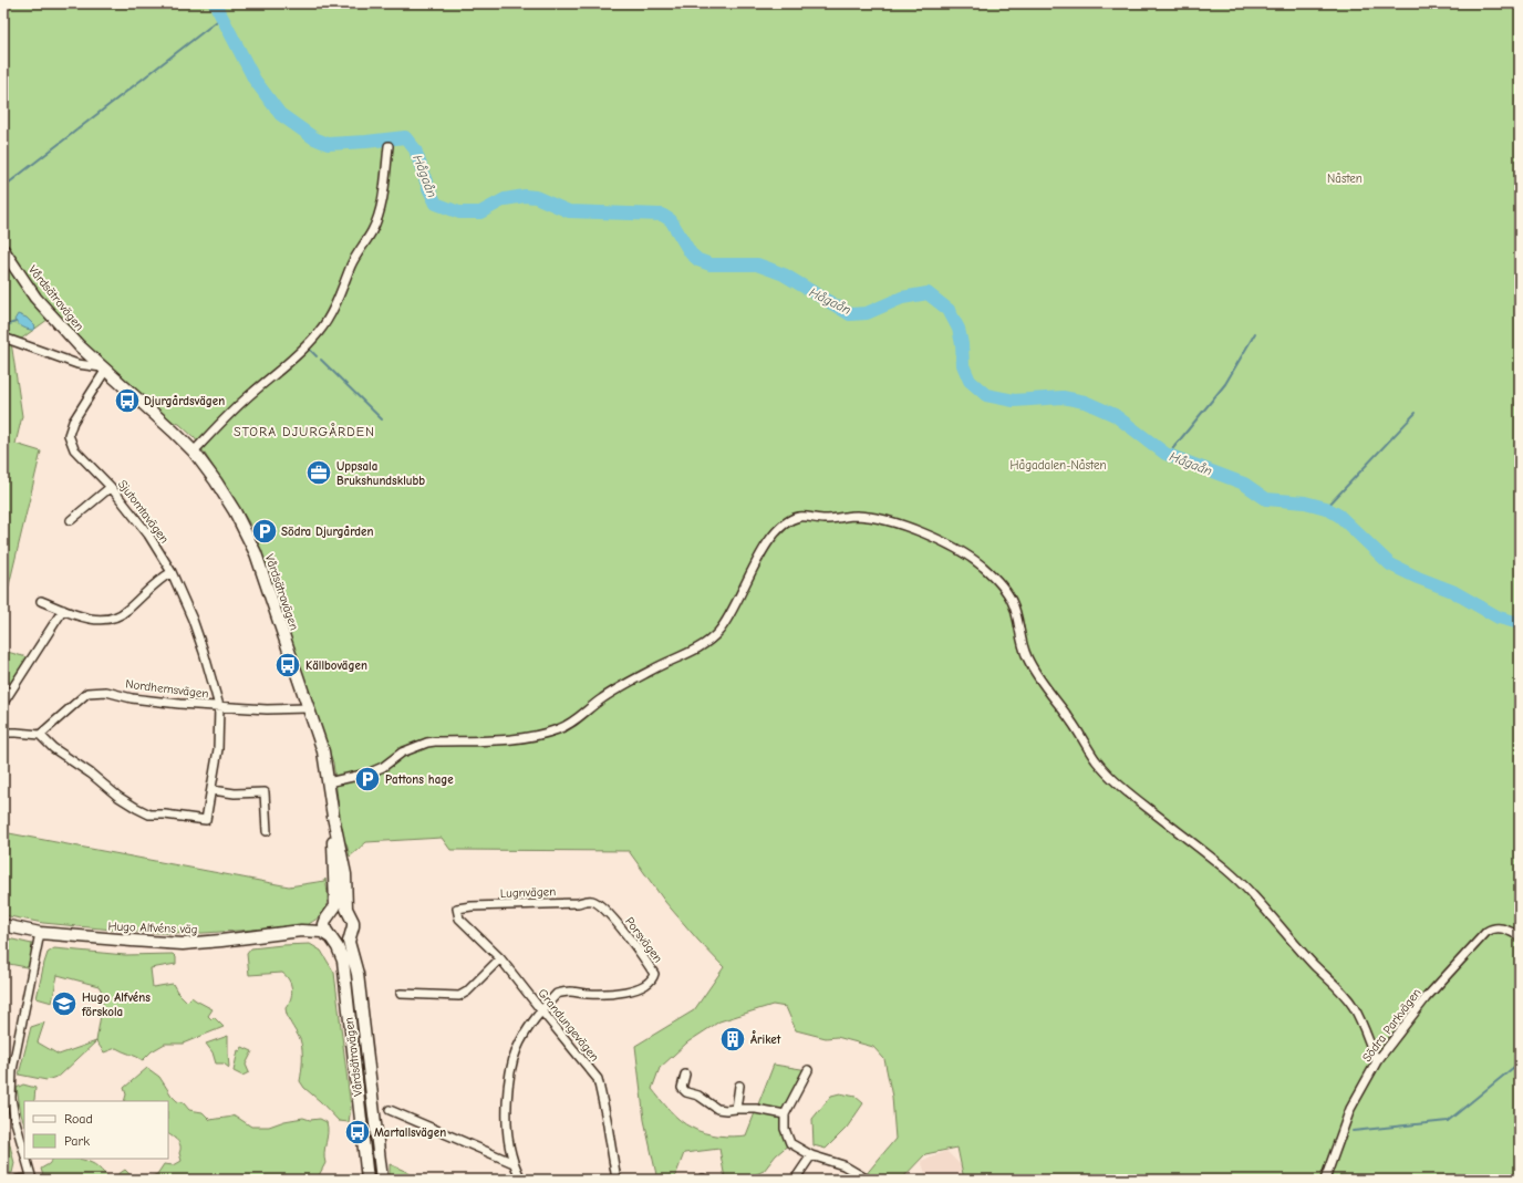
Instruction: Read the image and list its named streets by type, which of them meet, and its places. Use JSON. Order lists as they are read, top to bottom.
{
  "streets": {
    "street": [
      "Vårdsätravägen",
      "Sjutomtavägen",
      "Nordhemsvägen",
      "Lugnvägen",
      "Hugo Alfvéns väg",
      "Porsvägen",
      "Grandungevägen",
      "Södra Parkvägen"
    ]
  },
  "crossings": [
    ["Vårdsätravägen", "Sjutomtavägen"],
    ["Vårdsätravägen", "Nordhemsvägen"],
    ["Vårdsätravägen", "Hugo Alfvéns väg"],
    ["Sjutomtavägen", "Nordhemsvägen"],
    ["Lugnvägen", "Porsvägen"],
    ["Lugnvägen", "Grandungevägen"],
    ["Porsvägen", "Grandungevägen"]
  ],
  "districts": ["STORA DJURGÅRDEN"],
  "water": ["Hågaån"],
  "parks": ["Nåsten", "Hågadalen-Nåsten"],
  "places": {
    "bus stop": ["Djurgårdsvägen", "Källbovägen", "Martallsvägen"],
    "office": ["Uppsala Brukshundsklubb"],
    "parking": ["Södra Djurgården", "Pattons hage"],
    "school or university": ["Hugo Alfvéns förskola"],
    "building": ["Åriket"]
  },
  "legend": ["Road", "Park"]
}
